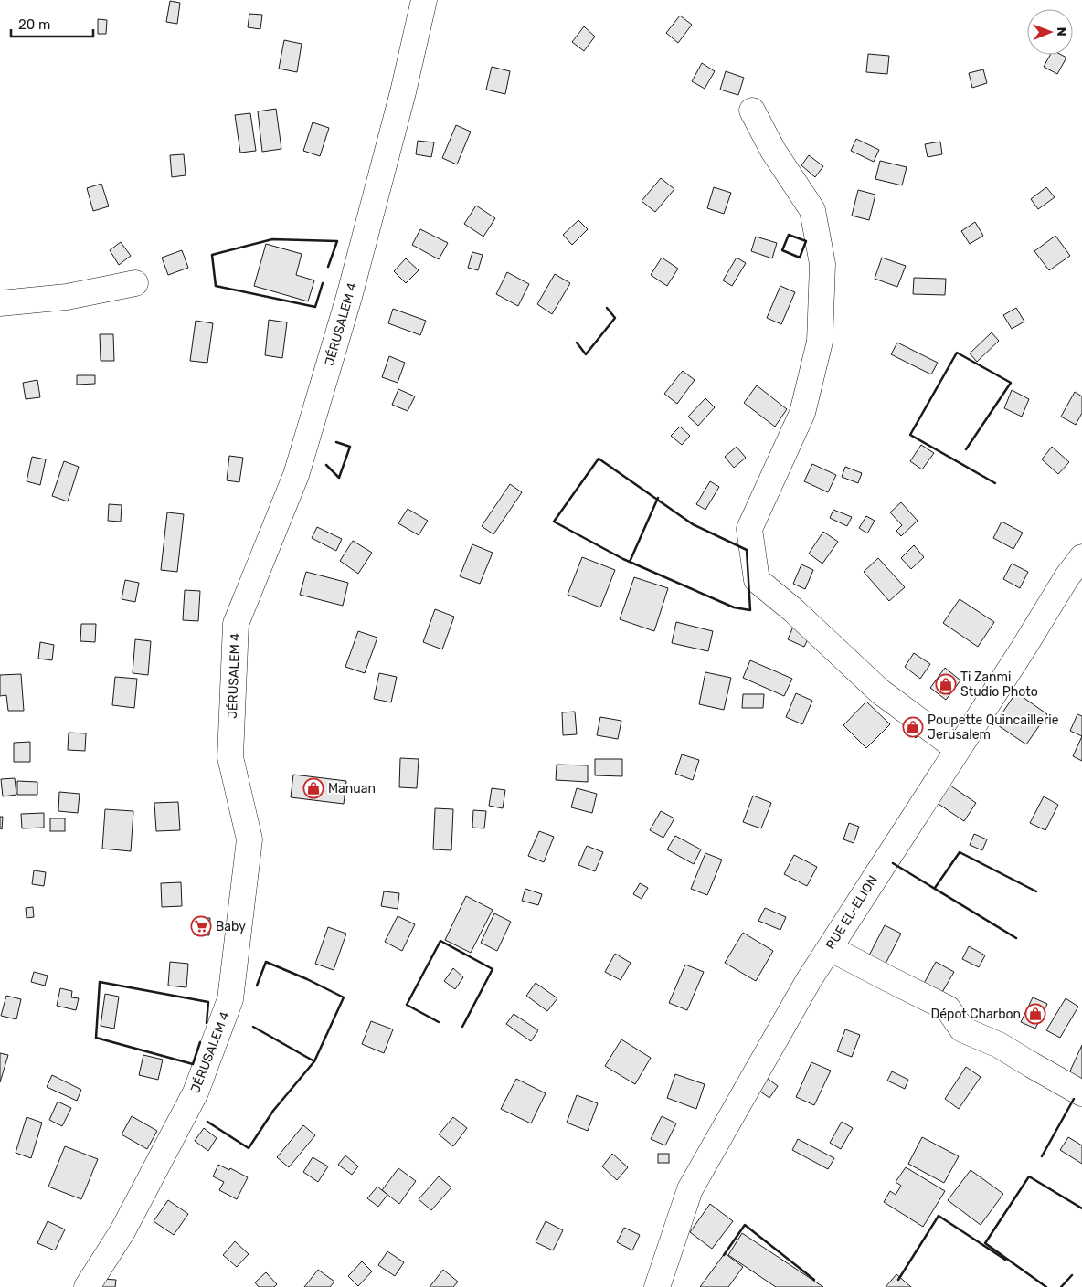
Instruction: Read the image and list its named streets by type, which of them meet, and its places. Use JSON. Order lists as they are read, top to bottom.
{
  "streets": {
    "street": ["JÉRUSALEM 4", "RUE EL-ELION"]
  },
  "places": {
    "shop": [
      "Ti Zanmi Studio Photo",
      "Poupette Quincaillerie Jerusalem",
      "Manuan",
      "Dépot Charbon"
    ],
    "supermarket": ["Baby"]
  },
  "scale_bar": "20 m",
  "north": "right"
}
